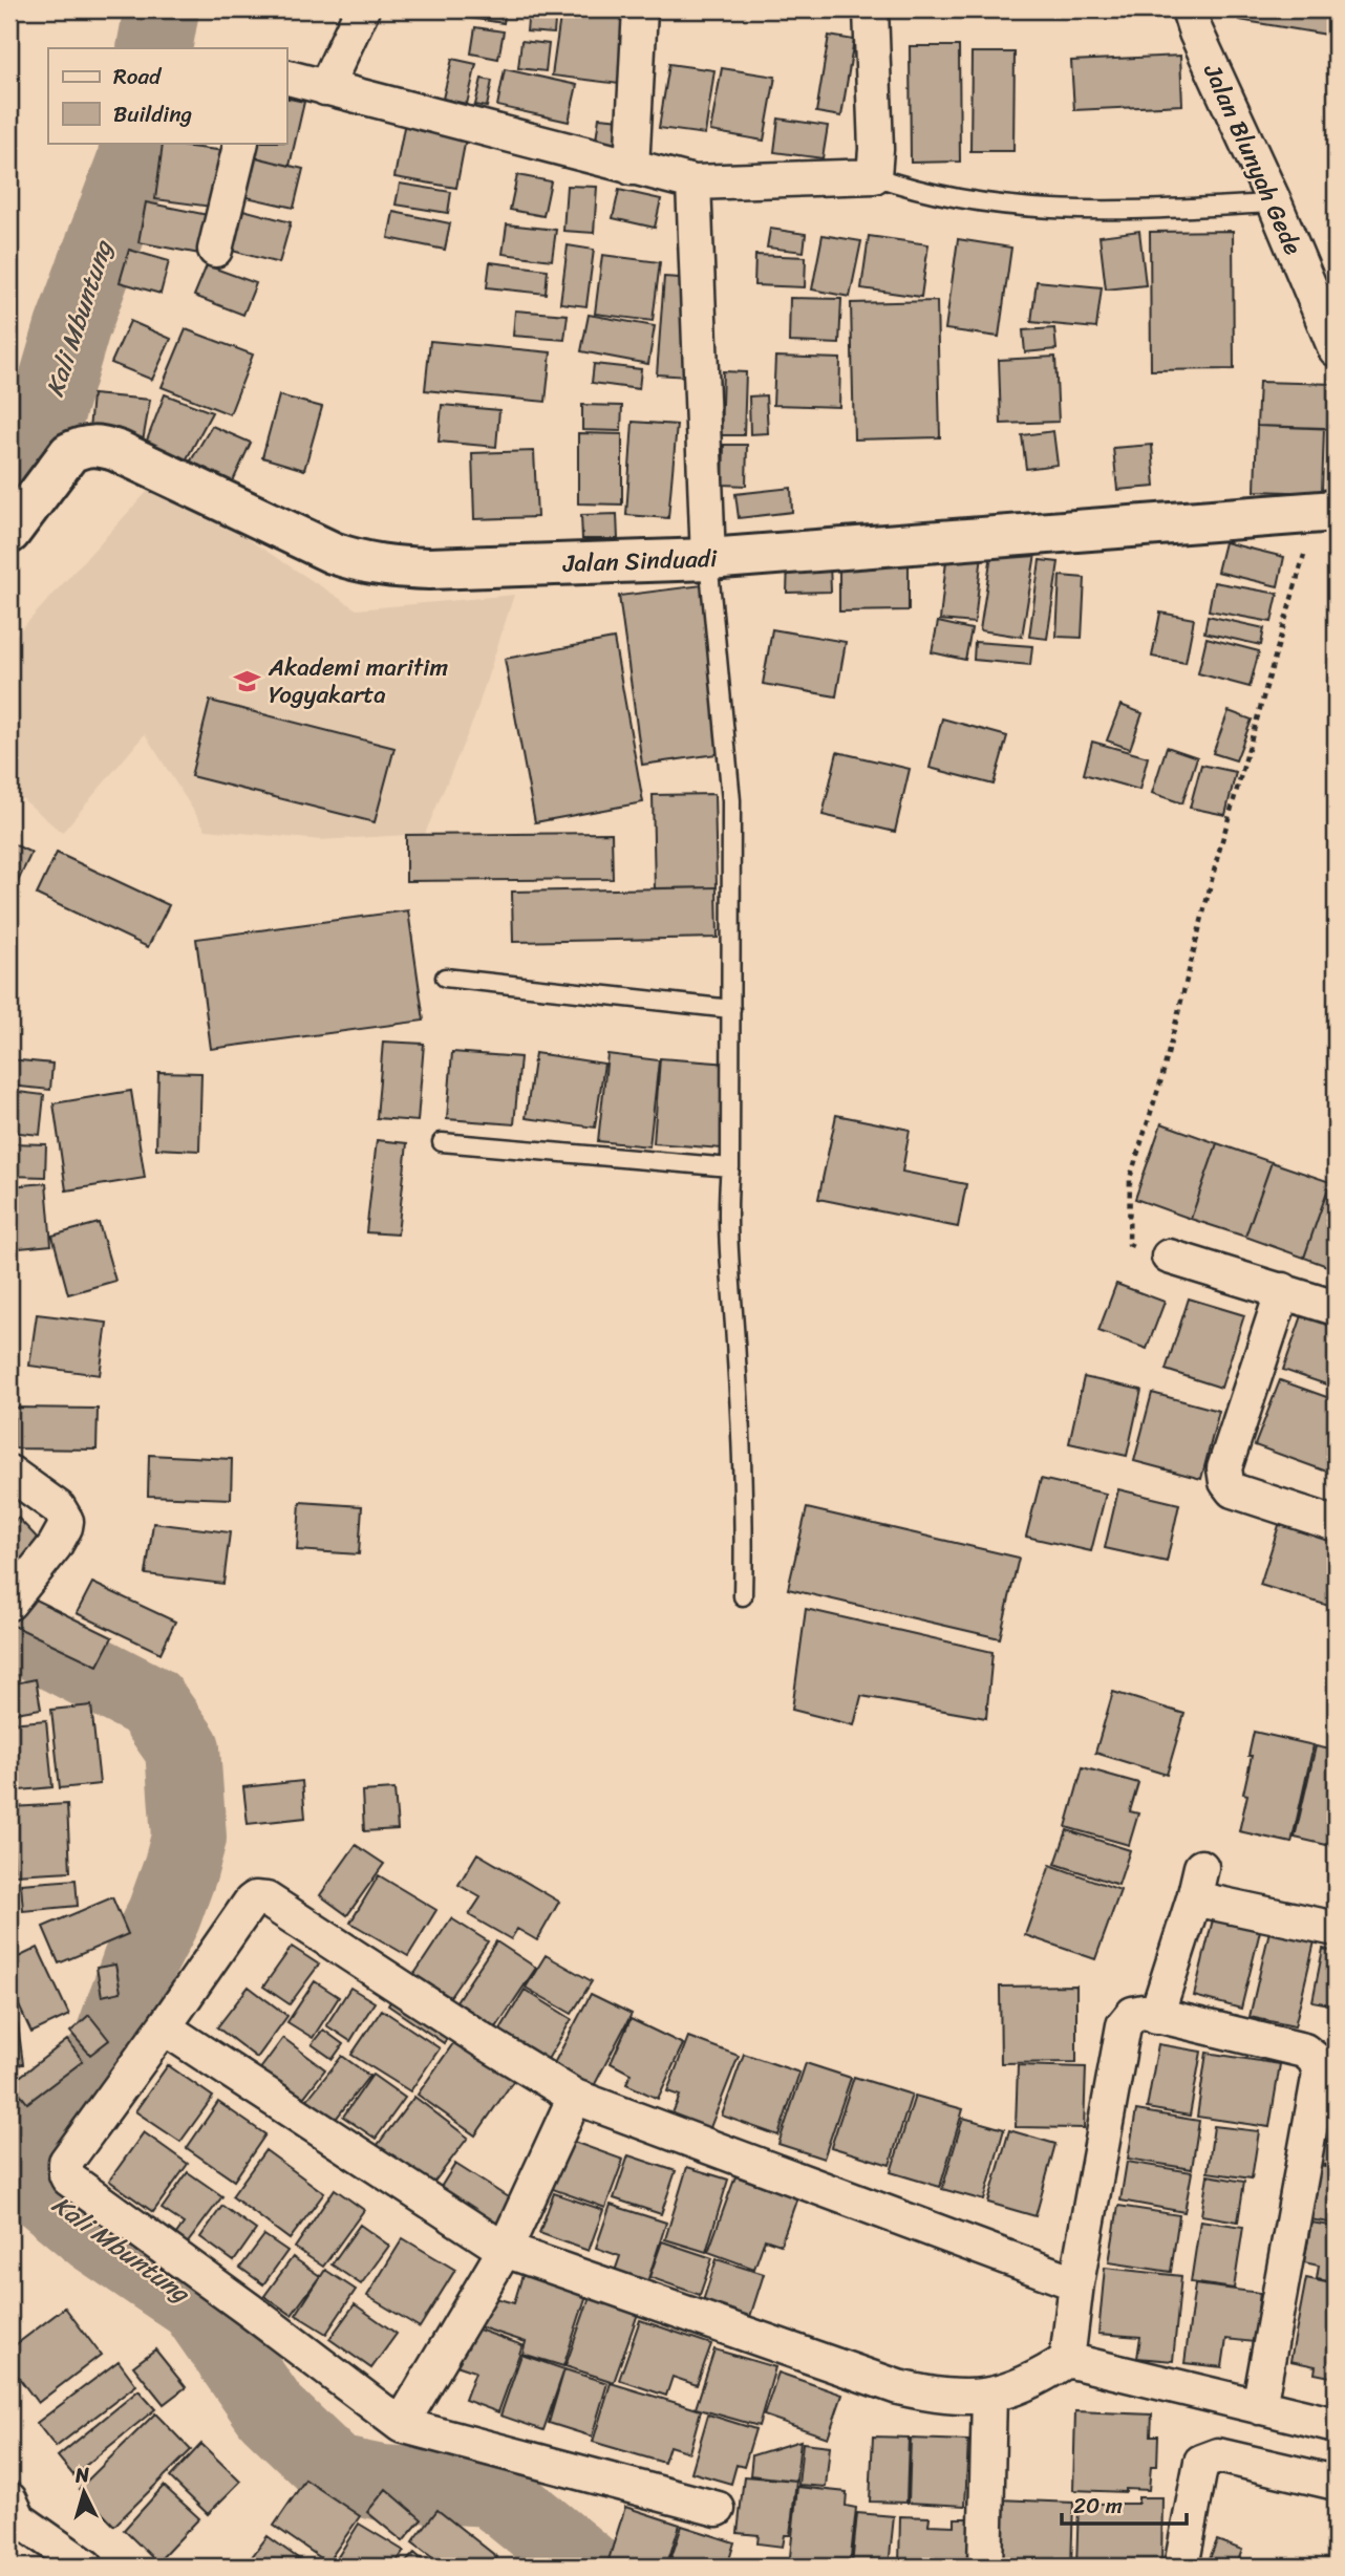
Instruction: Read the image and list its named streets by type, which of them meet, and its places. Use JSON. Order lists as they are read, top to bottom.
{
  "streets": {
    "street": ["Jalan Blunyah Gede", "Jalan Sinduadi"]
  },
  "water": ["Kali Mbuntung"],
  "places": {
    "school or university": ["Akademi maritim Yogyakarta"]
  },
  "legend": ["Road", "Building"],
  "scale_bar": "20 m",
  "north": "top"
}
